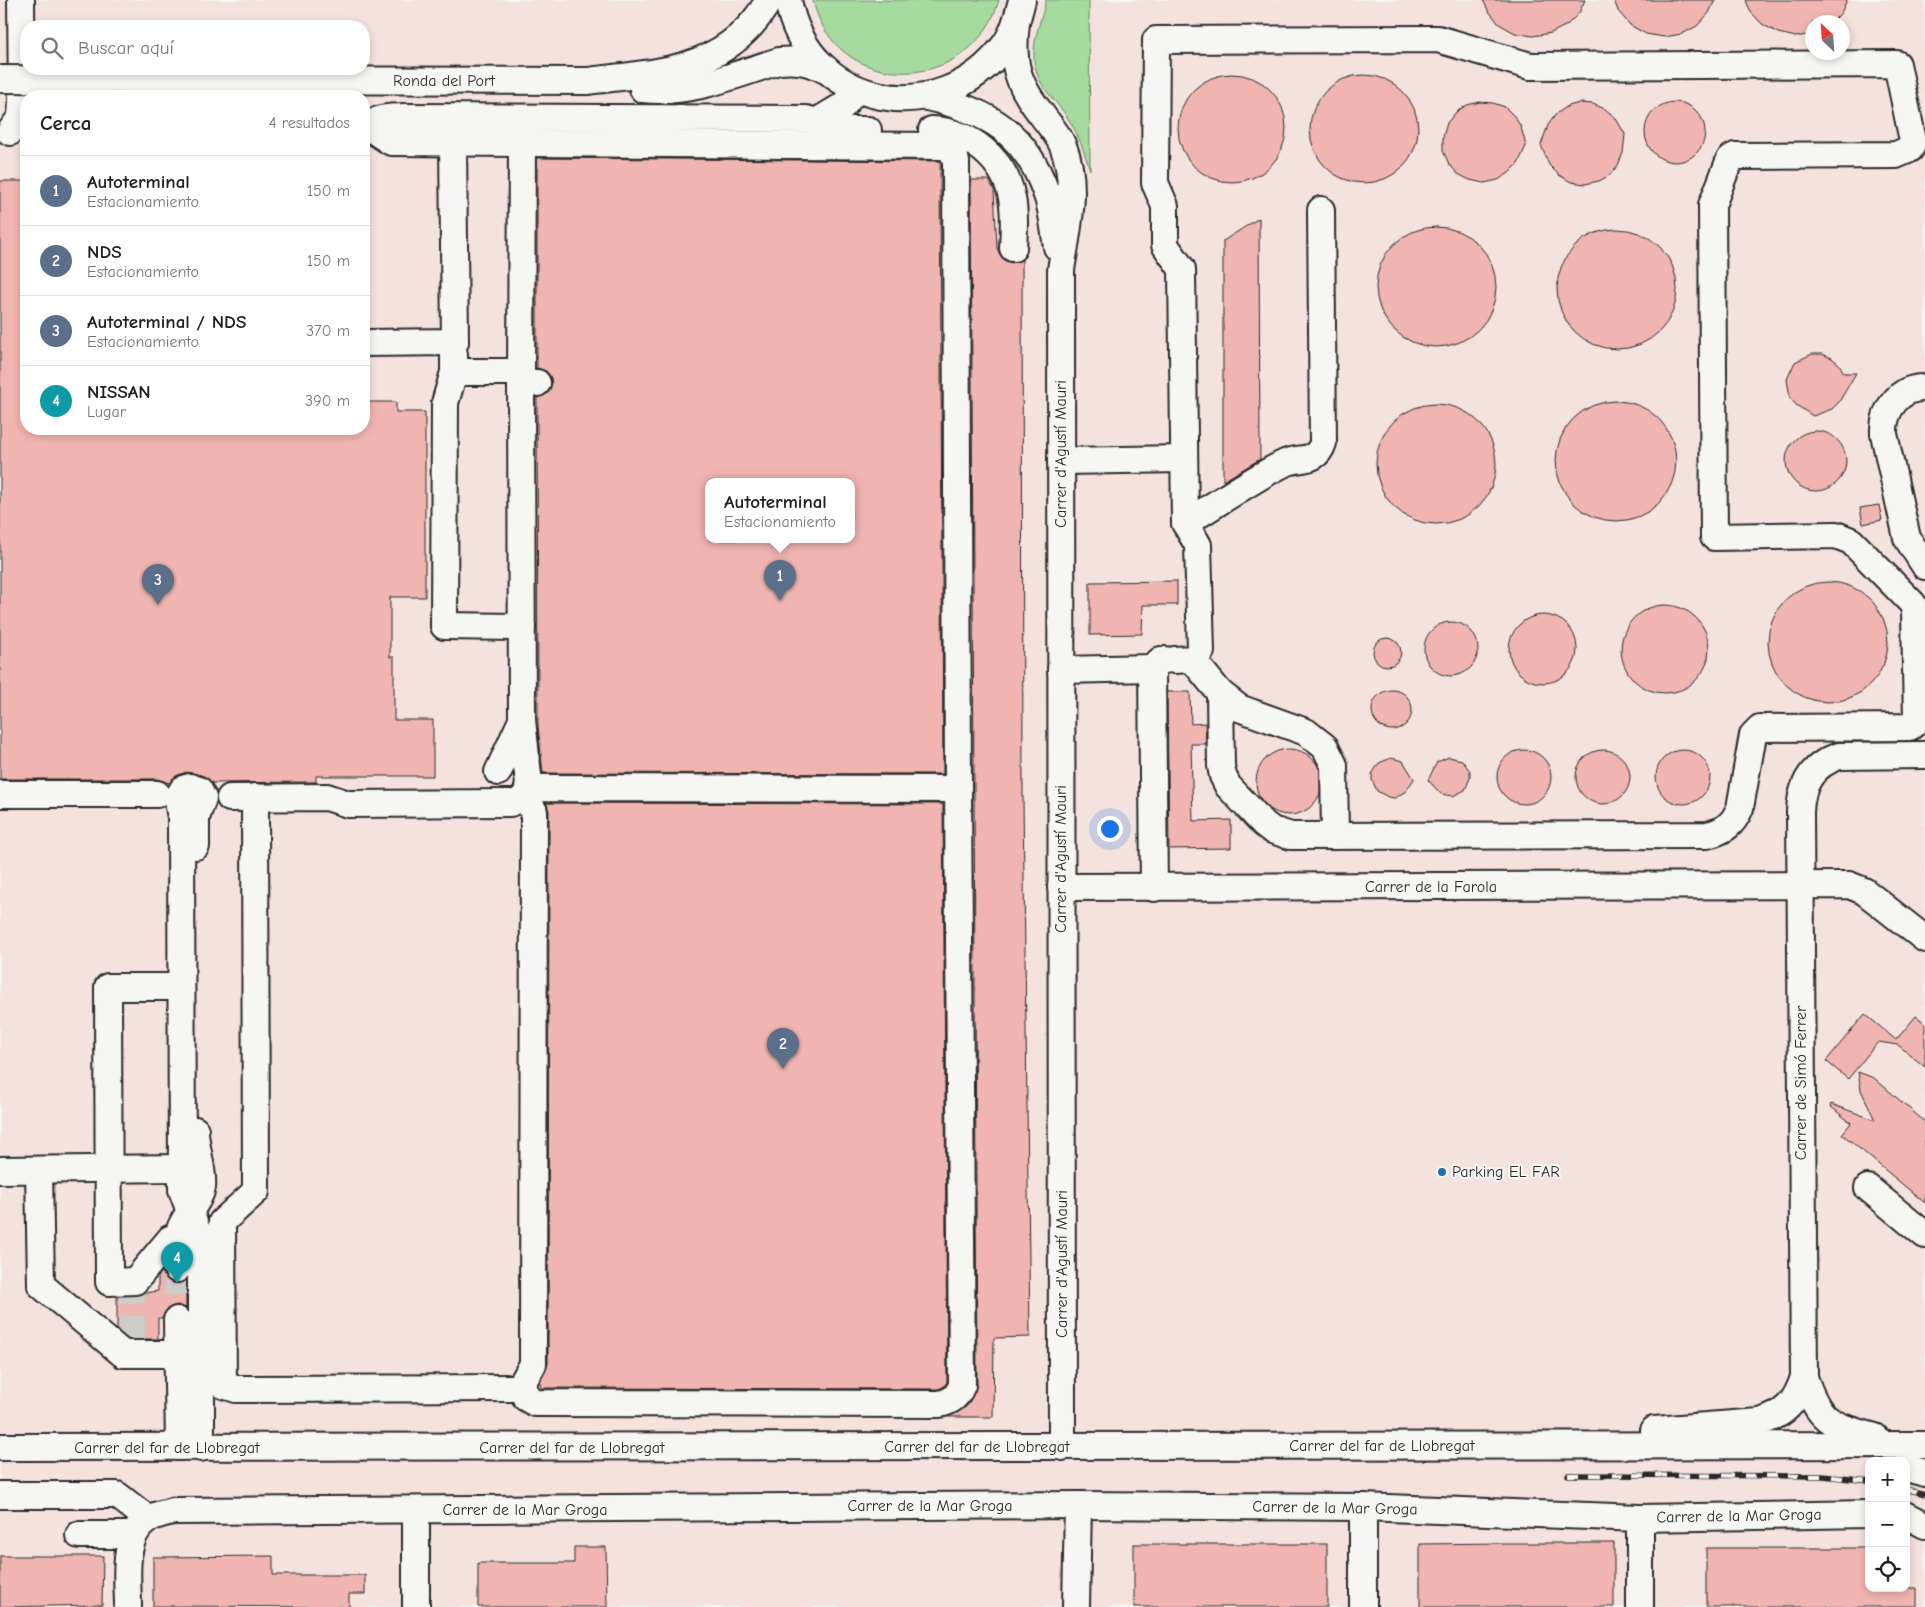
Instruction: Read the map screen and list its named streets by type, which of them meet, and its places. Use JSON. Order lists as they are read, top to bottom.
{
  "streets": {
    "street": [
      "Ronda del Port",
      "Carrer d'Agustí Mauri",
      "Carrer de la Farola",
      "Carrer de Simó Ferrer",
      "Carrer del far de Llobregat",
      "Carrer de la Mar Groga"
    ]
  },
  "crossings": [
    ["Carrer d'Agustí Mauri", "Carrer de la Farola"],
    ["Carrer d'Agustí Mauri", "Carrer del far de Llobregat"],
    ["Carrer de la Farola", "Carrer de Simó Ferrer"]
  ],
  "places": ["Parking EL FAR"],
  "north": "top left",
  "page": {
    "search": "Buscar aquí",
    "heading": ["Cerca", "4 resultados"],
    "list": [
      {
        "mark": "1",
        "name": "Autoterminal",
        "note": "Estacionamiento",
        "value": "150 m"
      },
      {
        "mark": "2",
        "name": "NDS",
        "note": "Estacionamiento",
        "value": "150 m"
      },
      {
        "mark": "3",
        "name": "Autoterminal / NDS",
        "note": "Estacionamiento",
        "value": "370 m"
      },
      {
        "mark": "4",
        "name": "NISSAN",
        "note": "Lugar",
        "value": "390 m"
      }
    ],
    "popup": ["Autoterminal", "Estacionamiento"],
    "pins": [
      "1",
      "3",
      "2",
      "4"
    ],
    "map_buttons": ["+", "−"]
  }
}
